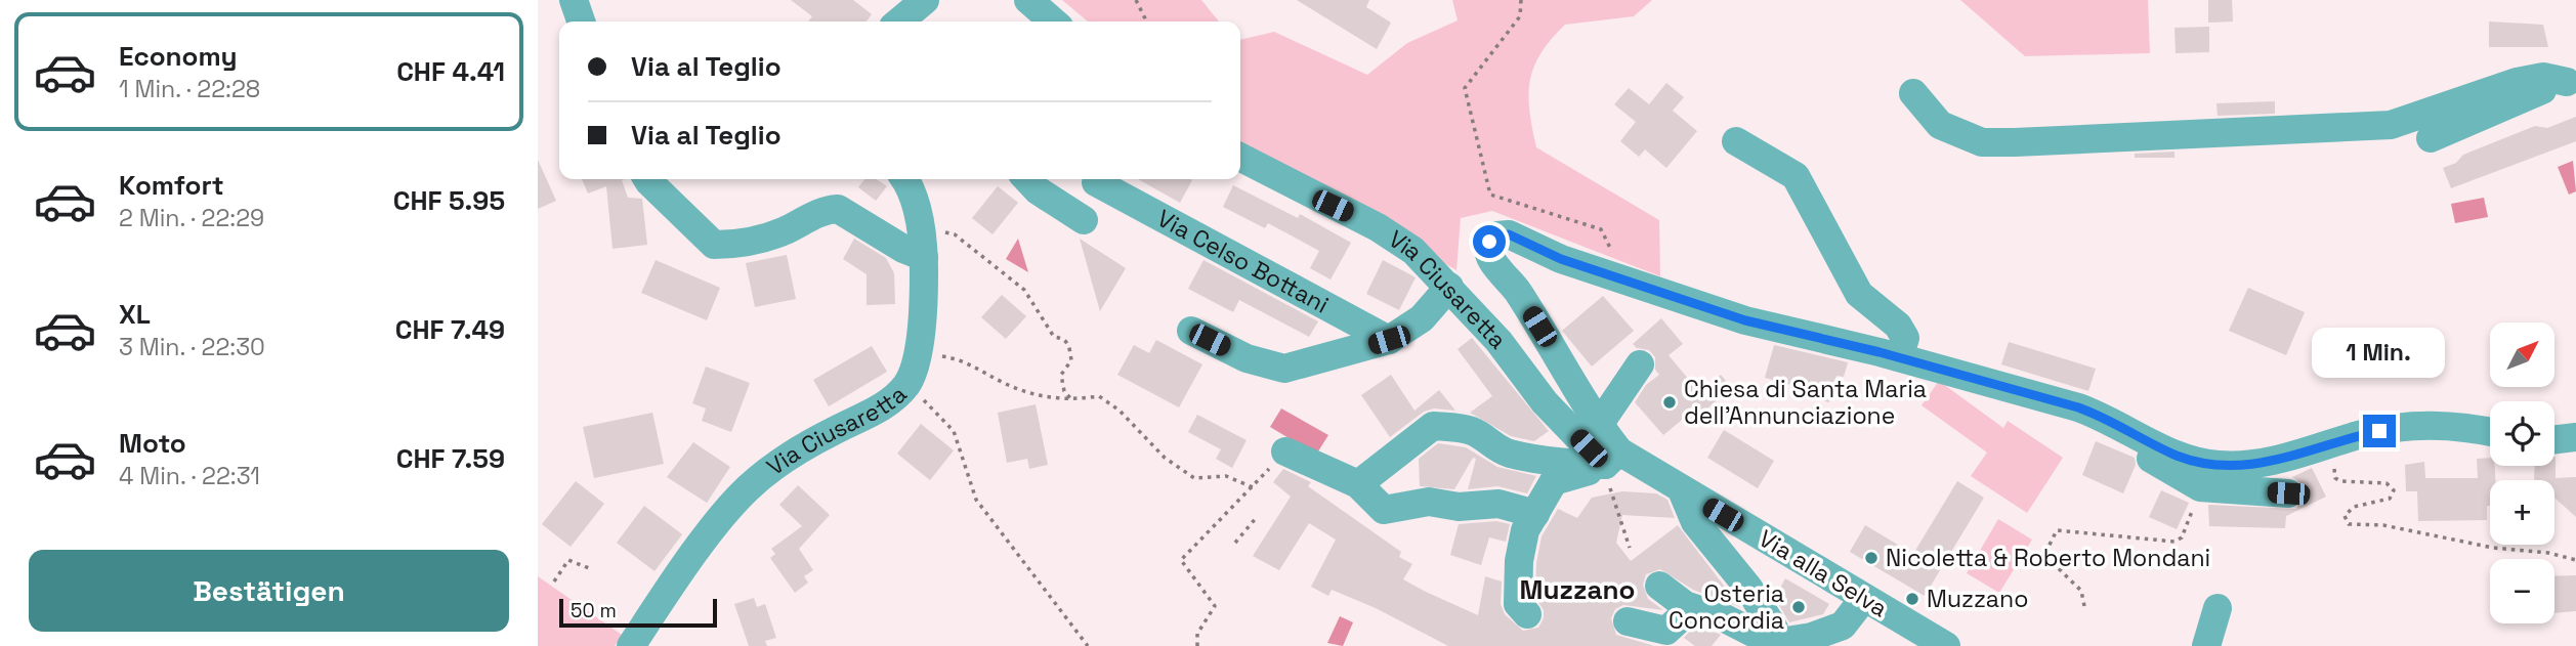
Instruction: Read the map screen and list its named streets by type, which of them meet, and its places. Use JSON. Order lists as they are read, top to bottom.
{
  "streets": {
    "street": ["Via Celso Bottani", "Via Ciusaretta", "Via alla Selva"]
  },
  "crossings": [
    ["Via Ciusaretta", "Via alla Selva"]
  ],
  "districts": ["Muzzano"],
  "places": [
    "Chiesa di Santa Maria dell'Annunciazione",
    "Nicoletta & Roberto Mondani",
    "Muzzano",
    "Osteria Concordia"
  ],
  "scale_bar": "50 m",
  "north": "top right",
  "page": {
    "list": [
      {
        "name": "Economy",
        "note": "1 Min. · 22:28",
        "value": "CHF 4.41"
      },
      {
        "name": "Komfort",
        "note": "2 Min. · 22:29",
        "value": "CHF 5.95"
      },
      {
        "name": "XL",
        "note": "3 Min. · 22:30",
        "value": "CHF 7.49"
      },
      {
        "name": "Moto",
        "note": "4 Min. · 22:31",
        "value": "CHF 7.59"
      }
    ],
    "banner": ["Via al Teglio", "Via al Teglio"],
    "map_buttons": ["+", "−"],
    "bubble": "1 Min.",
    "buttons": "Bestätigen",
    "scale": "50 m"
  }
}
